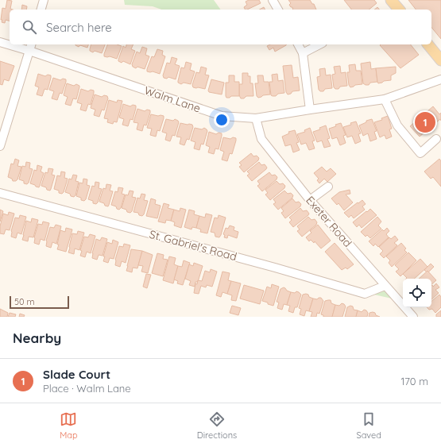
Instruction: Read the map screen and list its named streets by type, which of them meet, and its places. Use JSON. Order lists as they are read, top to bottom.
{
  "streets": {
    "street": ["Walm Lane", "Exeter Road", "St. Gabriel's Road"]
  },
  "crossings": [
    ["Walm Lane", "Exeter Road"],
    ["Exeter Road", "St. Gabriel's Road"]
  ],
  "scale_bar": "50 m",
  "page": {
    "search": "Search here",
    "pins": "1",
    "scale": "50 m",
    "heading": "Nearby",
    "list": [
      {
        "mark": "1",
        "name": "Slade Court",
        "note": "Place · Walm Lane",
        "value": "170 m"
      }
    ],
    "nav": ["Map", "Directions", "Saved"]
  }
}
